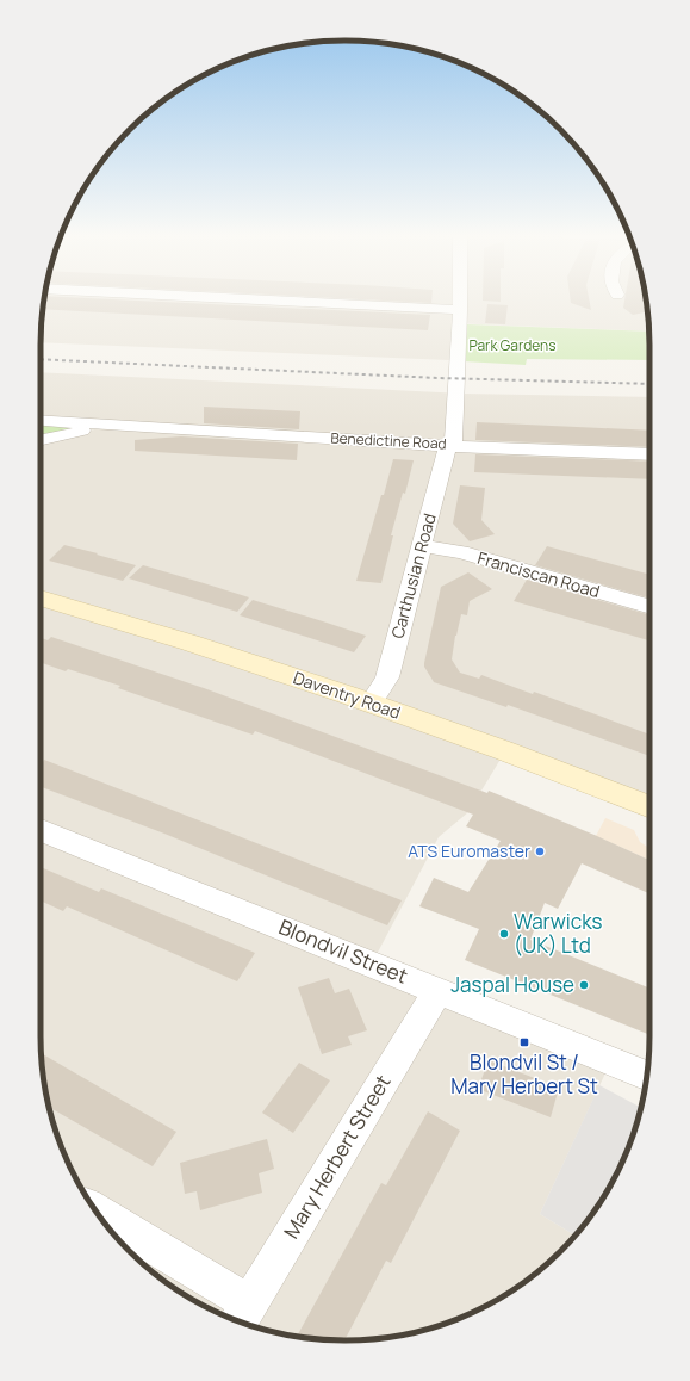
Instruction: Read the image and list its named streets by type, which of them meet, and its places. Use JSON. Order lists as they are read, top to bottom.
{
  "streets": {
    "street": [
      "Benedictine Road",
      "Franciscan Road",
      "Carthusian Road",
      "Daventry Road",
      "Blondvil Street",
      "Mary Herbert Street"
    ]
  },
  "crossings": [
    ["Benedictine Road", "Carthusian Road"],
    ["Franciscan Road", "Carthusian Road"],
    ["Carthusian Road", "Daventry Road"],
    ["Blondvil Street", "Mary Herbert Street"]
  ],
  "parks": ["Park Gardens"],
  "places": {
    "other": ["ATS Euromaster", "Warwicks (UK) Ltd", "Jaspal House"],
    "transit": ["Blondvil St / Mary Herbert St"]
  }
}
